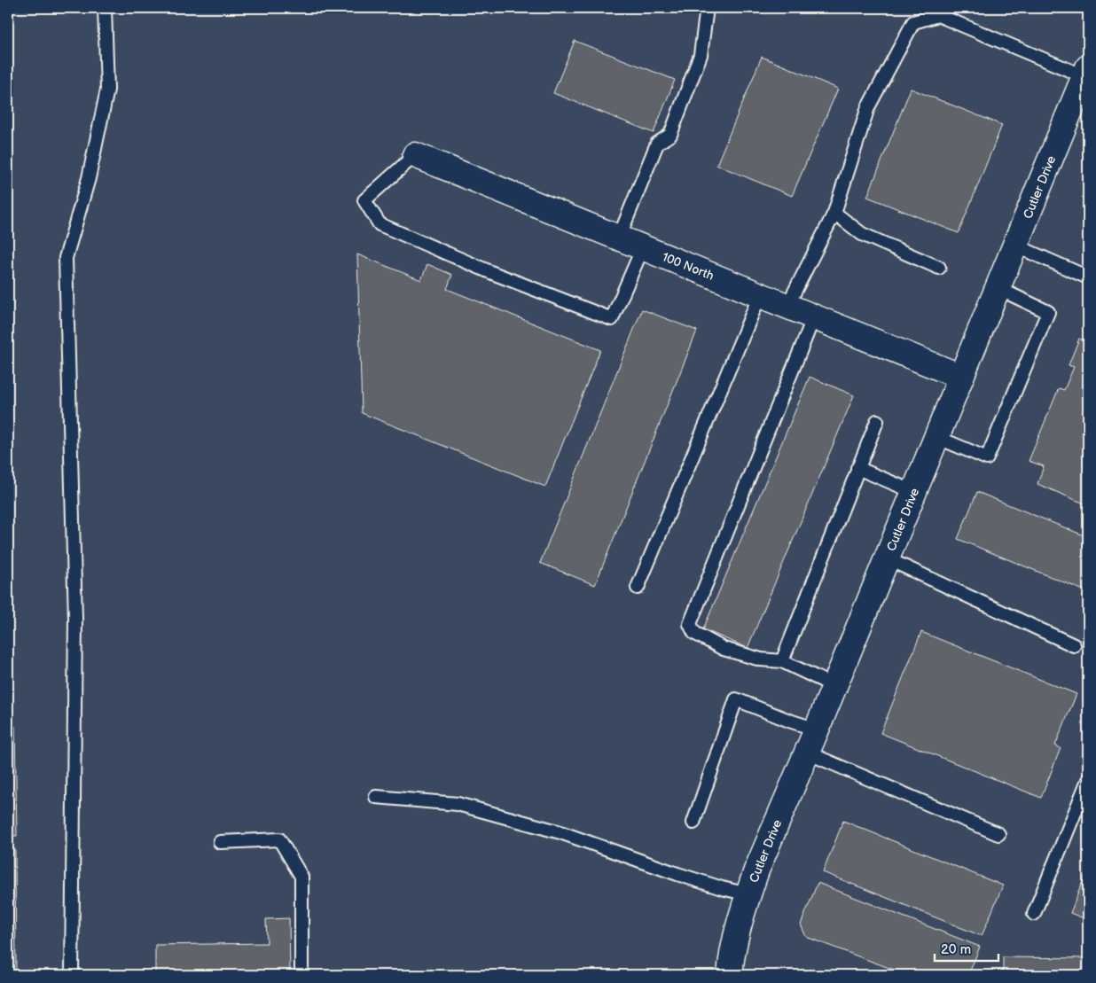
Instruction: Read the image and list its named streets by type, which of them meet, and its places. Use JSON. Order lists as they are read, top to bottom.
{
  "streets": {
    "street": ["Cutler Drive", "100 North"]
  },
  "crossings": [
    ["Cutler Drive", "100 North"]
  ],
  "scale_bar": "20 m"
}
